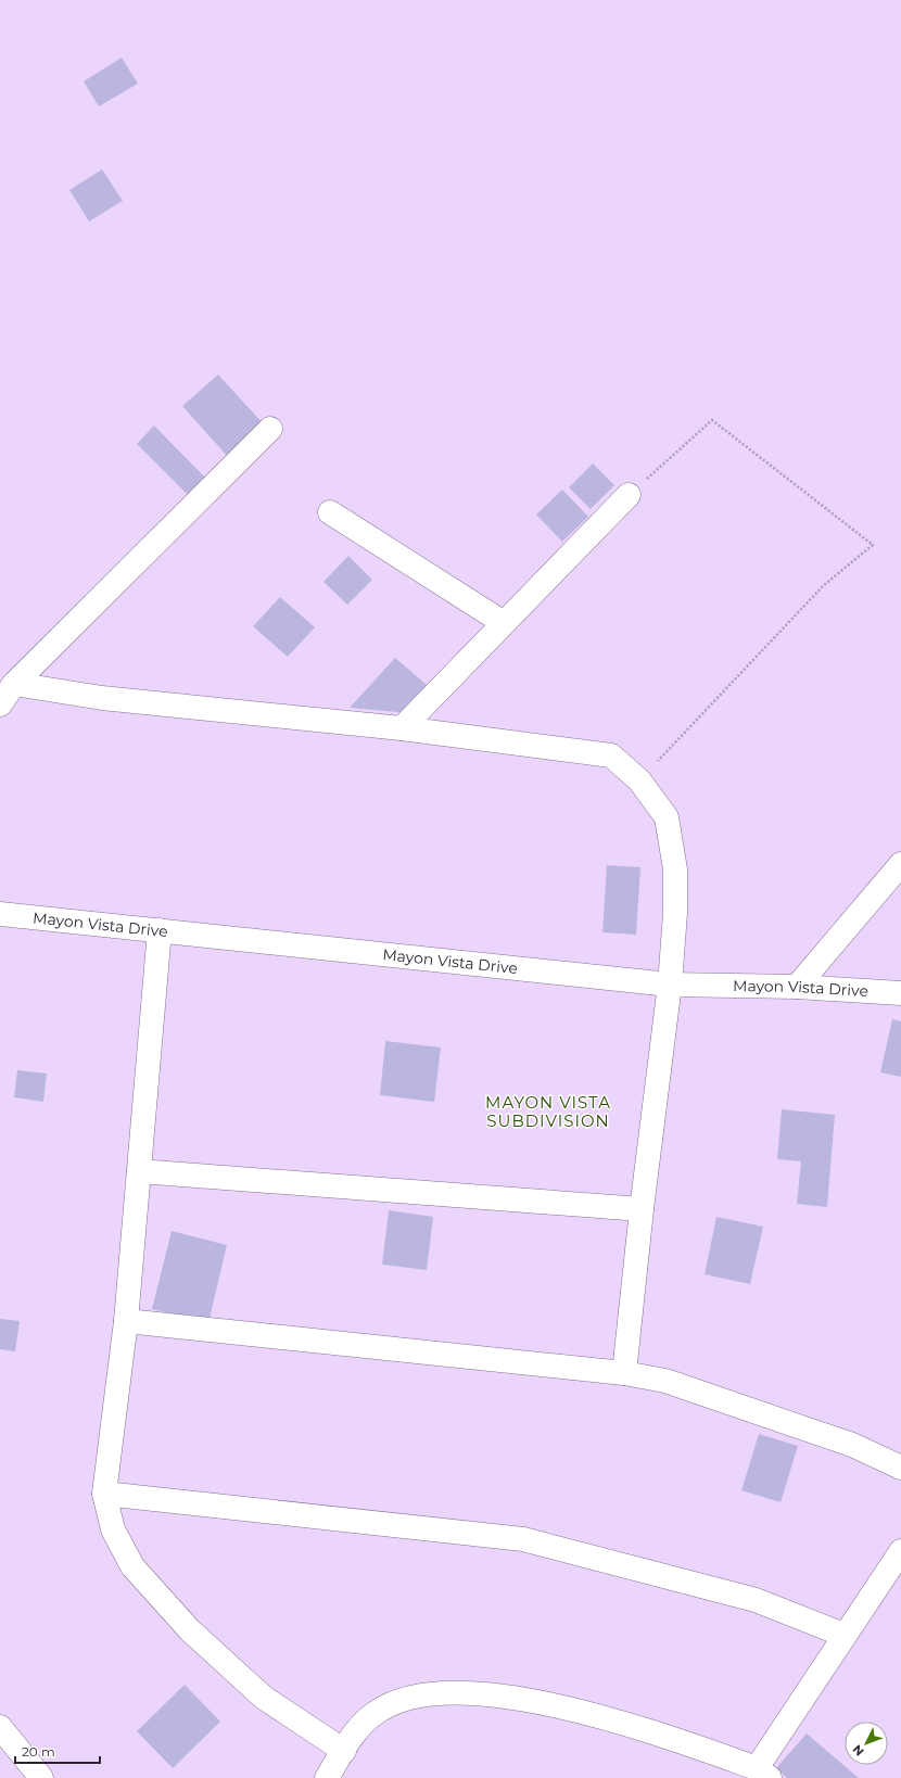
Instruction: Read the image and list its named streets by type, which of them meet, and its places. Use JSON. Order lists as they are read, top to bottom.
{
  "streets": {
    "street": ["Mayon Vista Drive"]
  },
  "districts": ["MAYON VISTA SUBDIVISION"],
  "scale_bar": "20 m",
  "north": "bottom left"
}
